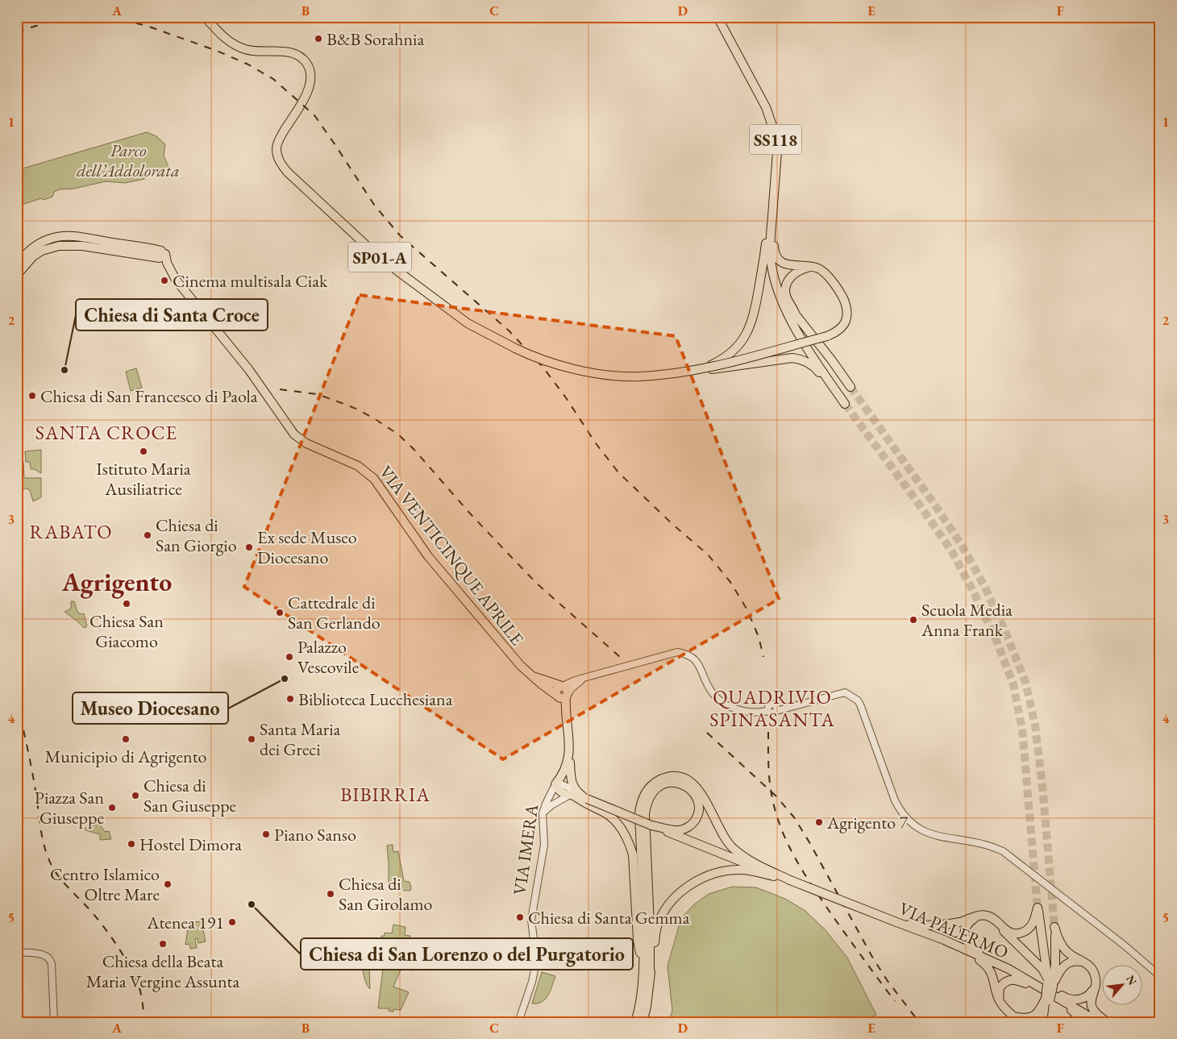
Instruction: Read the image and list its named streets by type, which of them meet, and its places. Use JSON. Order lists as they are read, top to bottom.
{
  "streets": {
    "main road": [
      "SS118",
      "SP01-A",
      "VIA VENTICINQUE APRILE",
      "VIA IMERA",
      "VIA PALERMO"
    ]
  },
  "crossings": [
    ["VIA VENTICINQUE APRILE", "VIA IMERA"]
  ],
  "districts": [
    "SANTA CROCE",
    "RABATO",
    "Agrigento",
    "QUADRIVIO SPINASANTA",
    "BIBIRRIA"
  ],
  "parks": ["Parco dell’Addolorata"],
  "places": [
    "B&B Sorahnia",
    "Cinema multisala Ciak",
    "Chiesa di Santa Croce",
    "Chiesa di San Francesco di Paola",
    "Istituto Maria Ausiliatrice",
    "Chiesa di San Giorgio",
    "Ex sede Museo Diocesano",
    "Chiesa San Giacomo",
    "Cattedrale di San Gerlando",
    "Scuola Media Anna Frank",
    "Palazzo Vescovile",
    "Museo Diocesano",
    "Biblioteca Lucchesiana",
    "Municipio di Agrigento",
    "Santa Maria dei Greci",
    "Chiesa di San Giuseppe",
    "Piazza San Giuseppe",
    "Agrigento 7",
    "Piano Sanso",
    "Hostel Dimora",
    "Centro Islamico Oltre Mare",
    "Chiesa di San Girolamo",
    "Chiesa di San Lorenzo o del Purgatorio",
    "Chiesa di Santa Gemma",
    "Atenea 191",
    "Chiesa della Beata Maria Vergine Assunta"
  ],
  "north": "top right",
  "grid": {
    "columns": [
      "A",
      "B",
      "C",
      "D",
      "E",
      "F"
    ],
    "rows": [
      "1",
      "2",
      "3",
      "4",
      "5"
    ]
  }
}
